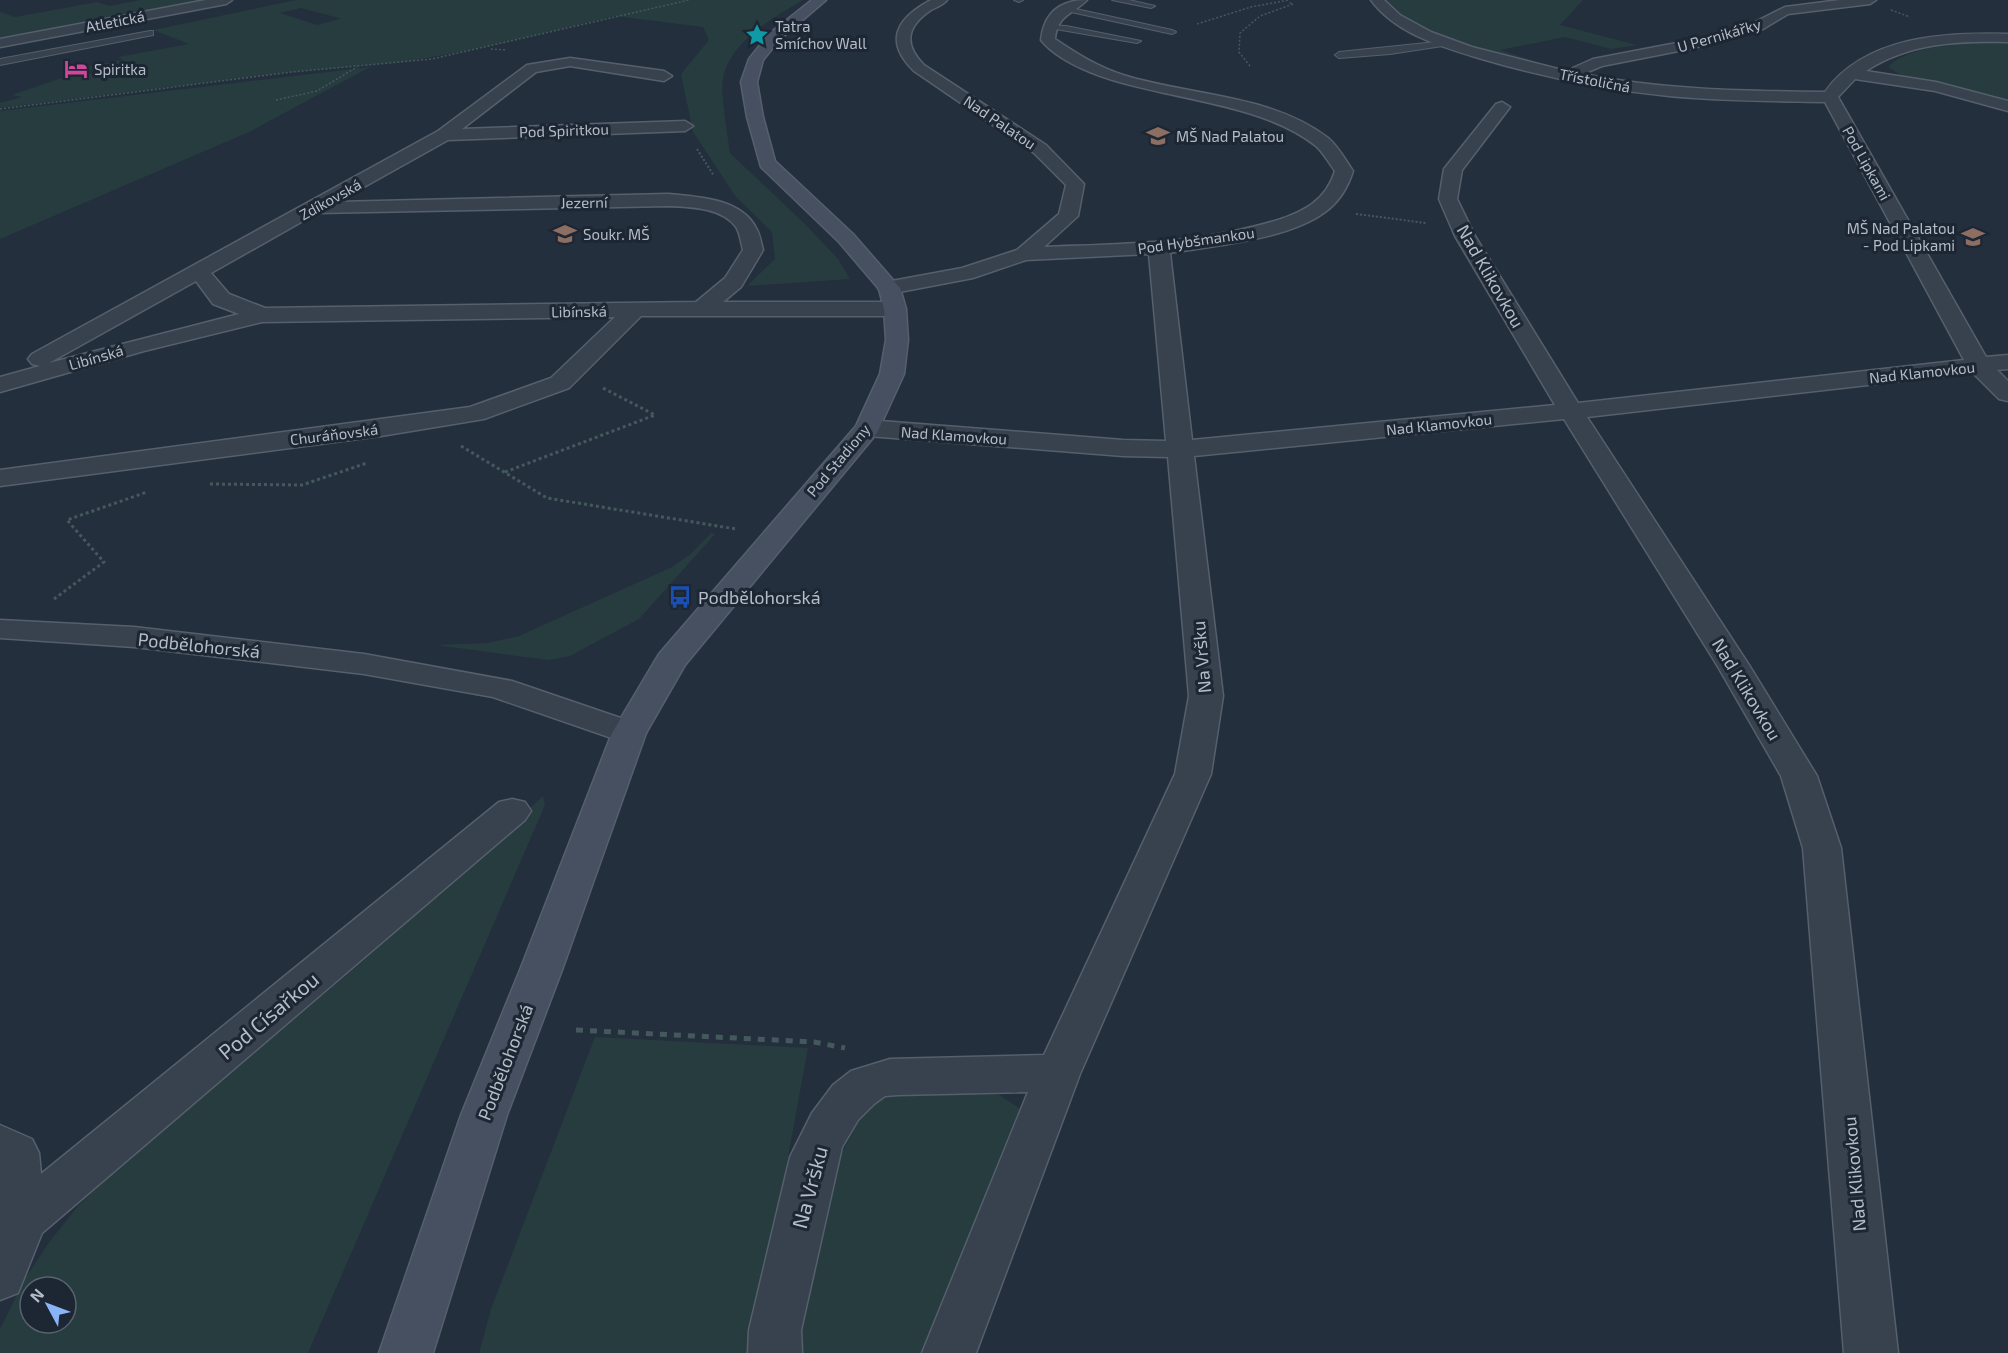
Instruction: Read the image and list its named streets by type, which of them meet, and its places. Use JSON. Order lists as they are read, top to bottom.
{
  "streets": {
    "main road": ["Pod Stadiony", "Podbělohorská"],
    "street": [
      "Atletická",
      "U Pernikářky",
      "Třístoličná",
      "Nad Palatou",
      "Pod Spiritkou",
      "Pod Lipkami",
      "Zdíkovská",
      "Jezerní",
      "Pod Hybšmankou",
      "Nad Klikovkou",
      "Libínská",
      "Nad Klamovkou",
      "Churáňovská",
      "Na Vršku",
      "Pod Císařkou"
    ]
  },
  "crossings": [
    ["U Pernikářky", "Třístoličná"],
    ["Třístoličná", "Pod Lipkami"],
    ["Nad Palatou", "Pod Hybšmankou"],
    ["Pod Spiritkou", "Zdíkovská"],
    ["Pod Lipkami", "Nad Klamovkou"],
    ["Zdíkovská", "Jezerní"],
    ["Zdíkovská", "Libínská"],
    ["Jezerní", "Libínská"],
    ["Pod Hybšmankou", "Libínská"],
    ["Pod Hybšmankou", "Pod Stadiony"],
    ["Pod Hybšmankou", "Na Vršku"],
    ["Nad Klikovkou", "Nad Klamovkou"],
    ["Libínská", "Churáňovská"],
    ["Libínská", "Pod Stadiony"],
    ["Nad Klamovkou", "Pod Stadiony"],
    ["Nad Klamovkou", "Na Vršku"],
    ["Pod Stadiony", "Podbělohorská"]
  ],
  "places": {
    "place": ["Tatra Smíchov Wall"],
    "hotel": ["Spiritka"],
    "school or university": ["MŠ Nad Palatou", "Soukr. MŠ", "MŠ Nad Palatou - Pod Lipkami"],
    "bus stop": ["Podbělohorská"]
  },
  "north": "top left"
}
